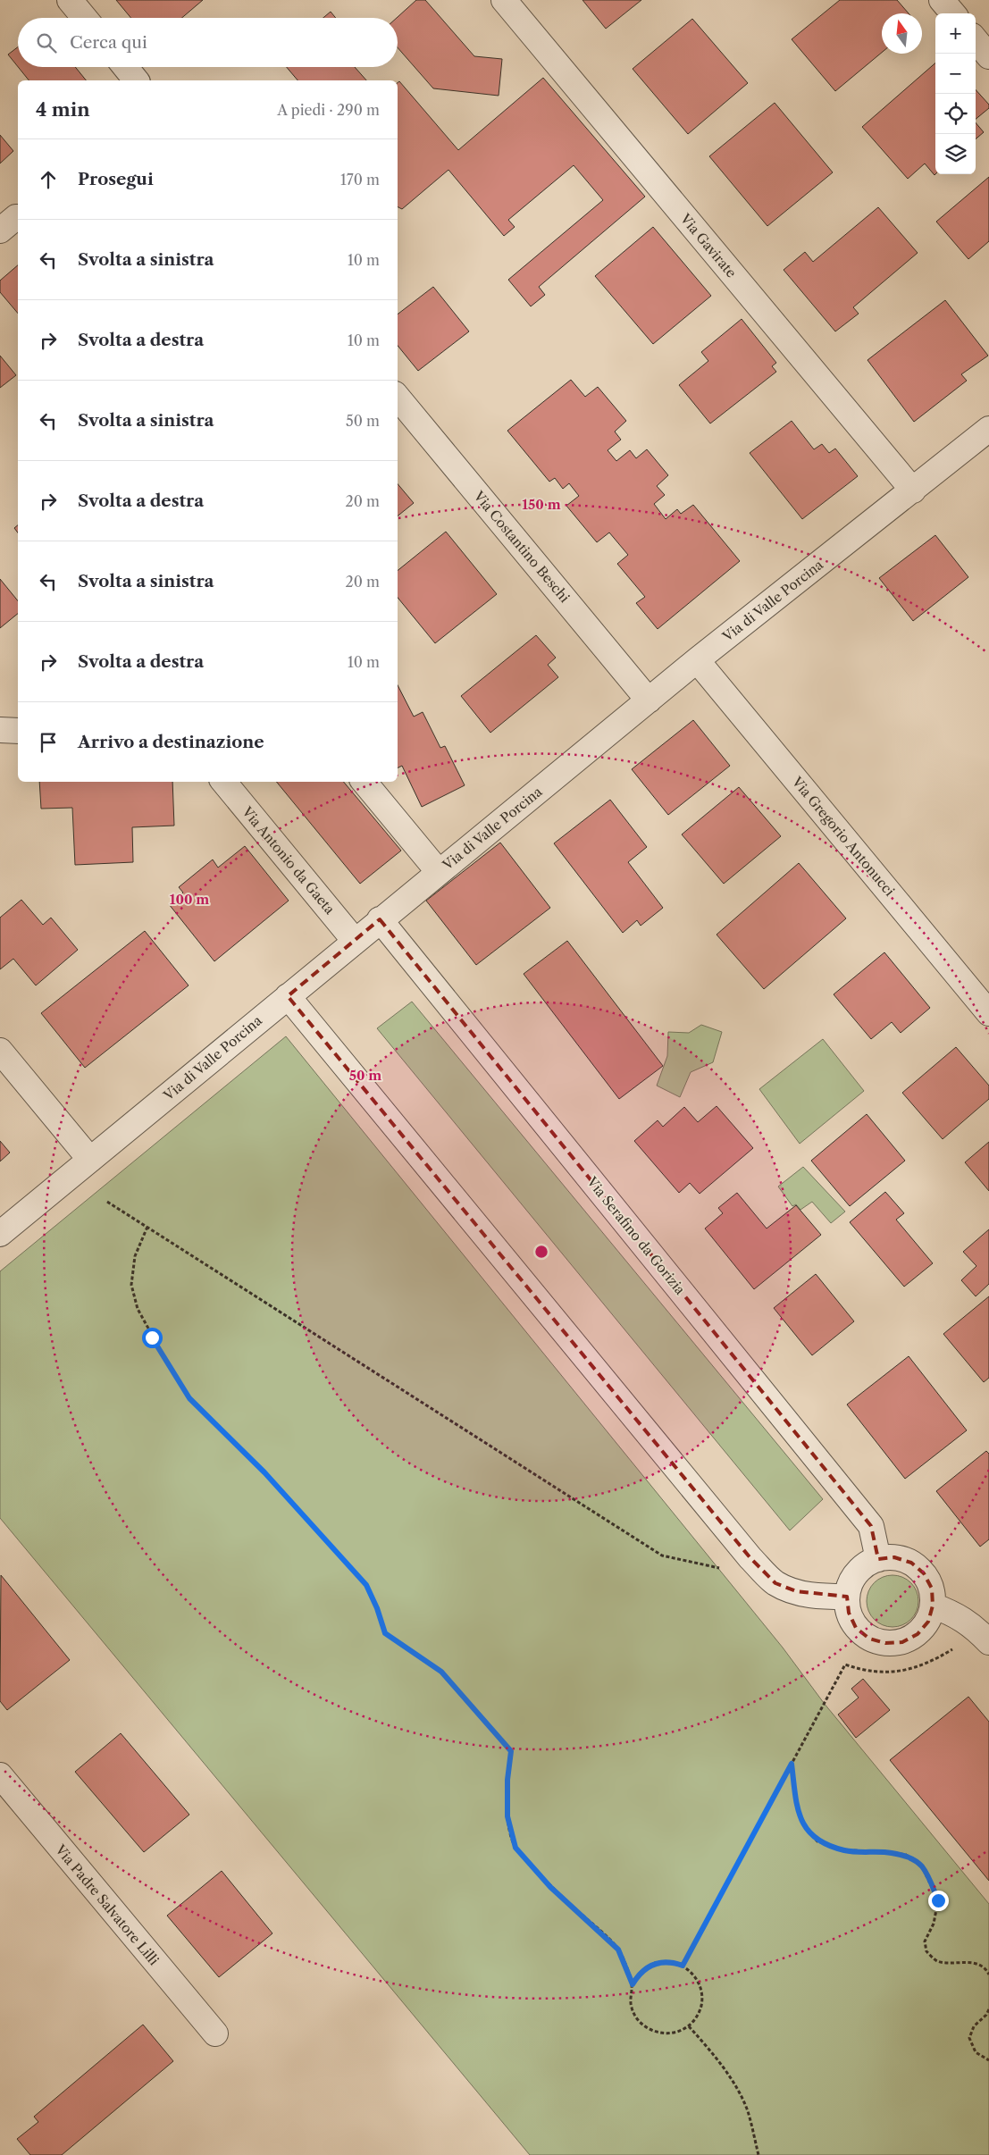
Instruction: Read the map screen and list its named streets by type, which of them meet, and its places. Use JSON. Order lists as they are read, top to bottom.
{
  "streets": {
    "street": [
      "Via Gavirate",
      "Via Costantino Beschi",
      "Via di Valle Porcina",
      "Via Gregorio Antonucci",
      "Via Antonio da Gaeta",
      "Via Serafino da Gorizia",
      "Via Padre Salvatore Lilli"
    ]
  },
  "crossings": [
    ["Via Gavirate", "Via di Valle Porcina"],
    ["Via Costantino Beschi", "Via di Valle Porcina"],
    ["Via di Valle Porcina", "Via Gregorio Antonucci"],
    ["Via di Valle Porcina", "Via Antonio da Gaeta"],
    ["Via di Valle Porcina", "Via Serafino da Gorizia"]
  ],
  "north": "top",
  "page": {
    "map_buttons": ["+", "−"],
    "search": "Cerca qui",
    "heading": ["4 min", "A piedi · 290 m"],
    "list": [
      ["Prosegui", "170 m"],
      ["Svolta a sinistra", "10 m"],
      ["Svolta a destra", "10 m"],
      ["Svolta a sinistra", "50 m"],
      ["Svolta a destra", "20 m"],
      ["Svolta a sinistra", "20 m"],
      ["Svolta a destra", "10 m"],
      "Arrivo a destinazione"
    ]
  },
  "rings": ["150 m", "100 m", "50 m"]
}
